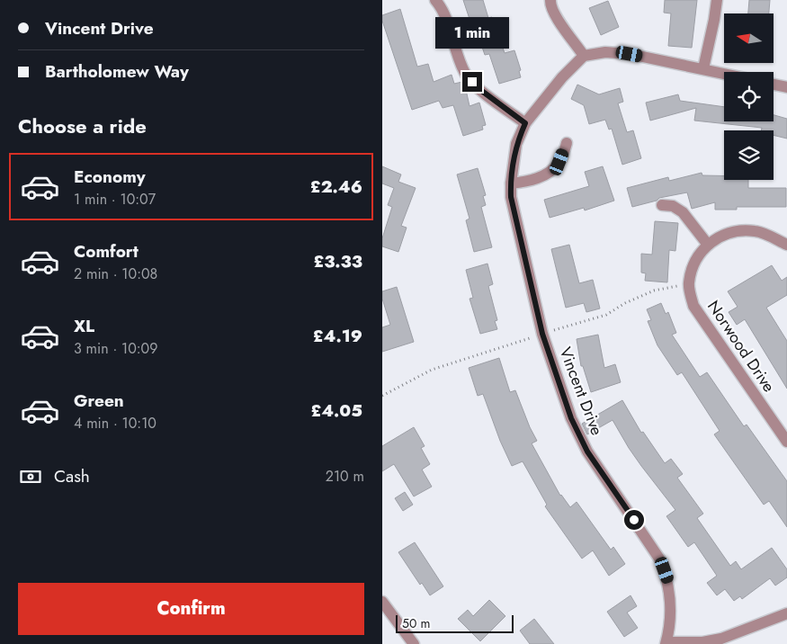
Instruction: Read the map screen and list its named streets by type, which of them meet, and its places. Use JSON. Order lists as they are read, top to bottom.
{
  "streets": {
    "street": ["Norwood Drive", "Vincent Drive"]
  },
  "scale_bar": "50 m",
  "north": "left",
  "page": {
    "banner": ["Vincent Drive", "Bartholomew Way"],
    "bubble": "1 min",
    "heading": "Choose a ride",
    "list": [
      {
        "name": "Economy",
        "note": "1 min · 10:07",
        "value": "£2.46"
      },
      {
        "name": "Comfort",
        "note": "2 min · 10:08",
        "value": "£3.33"
      },
      {
        "name": "XL",
        "note": "3 min · 10:09",
        "value": "£4.19"
      },
      {
        "name": "Green",
        "note": "4 min · 10:10",
        "value": "£4.05"
      }
    ],
    "pay": ["Cash", "210 m"],
    "buttons": "Confirm",
    "scale": "50 m"
  }
}
